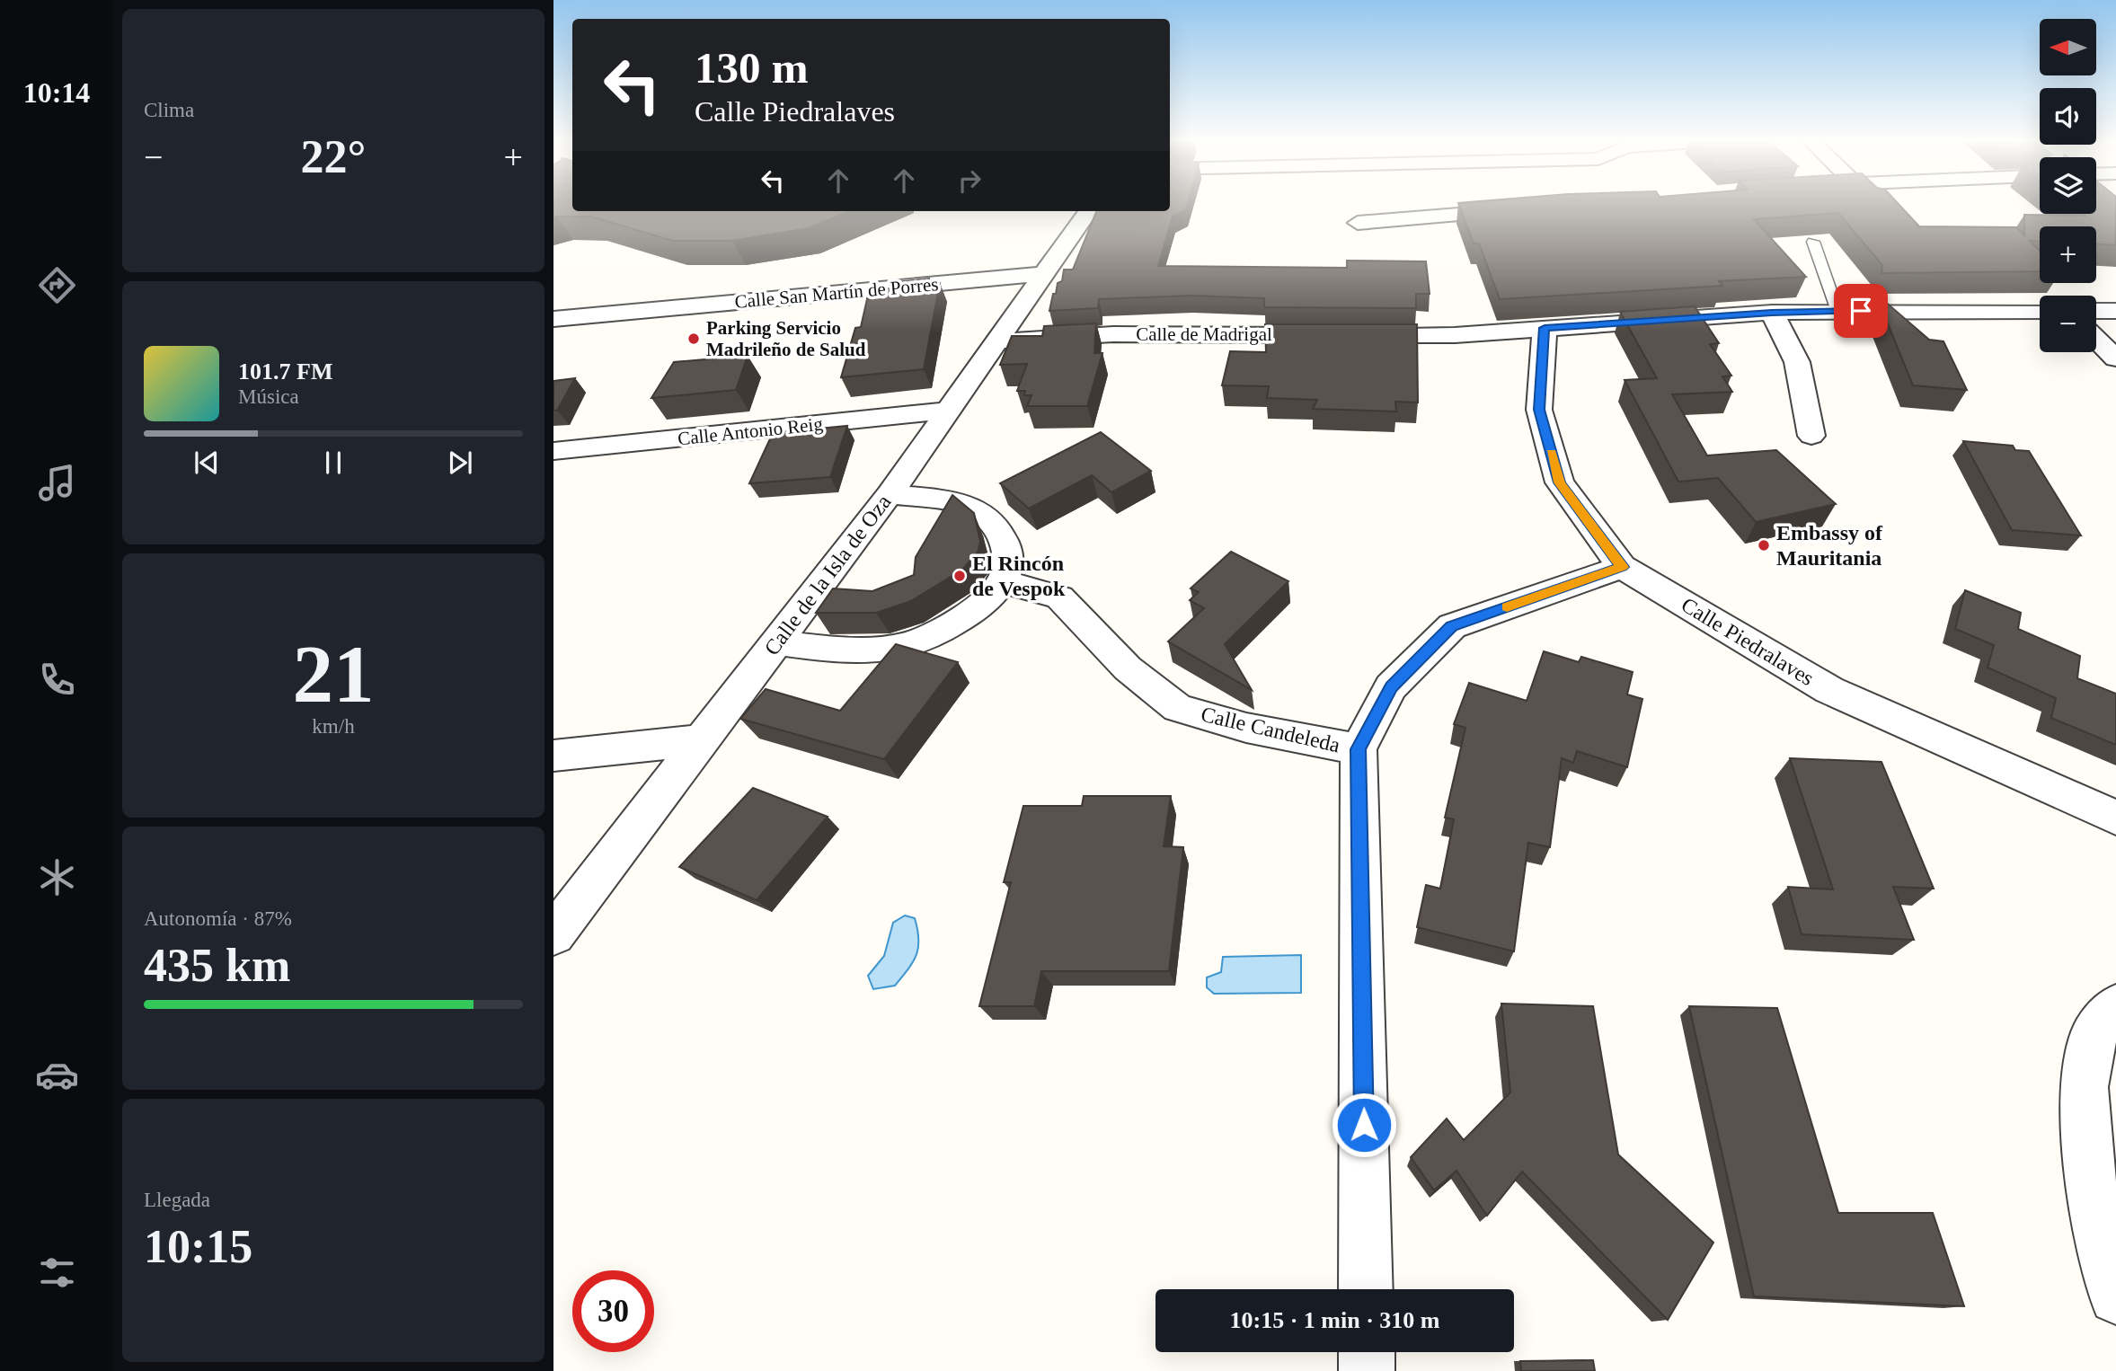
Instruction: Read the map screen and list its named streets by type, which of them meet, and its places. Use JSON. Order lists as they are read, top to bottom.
{
  "streets": {
    "street": [
      "Calle San Martín de Porres",
      "Calle de Madrigal",
      "Calle Antonio Reig",
      "Calle de la Isla de Oza",
      "Calle Piedralaves",
      "Calle Candeleda"
    ]
  },
  "crossings": [
    ["Calle San Martín de Porres", "Calle de la Isla de Oza"],
    ["Calle de Madrigal", "Calle de la Isla de Oza"],
    ["Calle de Madrigal", "Calle Piedralaves"],
    ["Calle Antonio Reig", "Calle de la Isla de Oza"]
  ],
  "places": ["Parking Servicio Madrileño de Salud", "Embassy of Mauritania", "El Rincón de Vespok"],
  "north": "left",
  "page": {
    "tabs": "10:14",
    "tile": [
      "Clima",
      ["21", "km/h"],
      ["Autonomía · 87%", "435 km"],
      ["Llegada", "10:15"]
    ],
    "map_buttons": ["+", "−"],
    "turn": ["130 m", "Calle Piedralaves"],
    "heat": ["−", "22°", "+"],
    "song": ["101.7 FM", "Música"],
    "limit": "30",
    "trip": "10:15 · 1 min · 310 m"
  }
}
